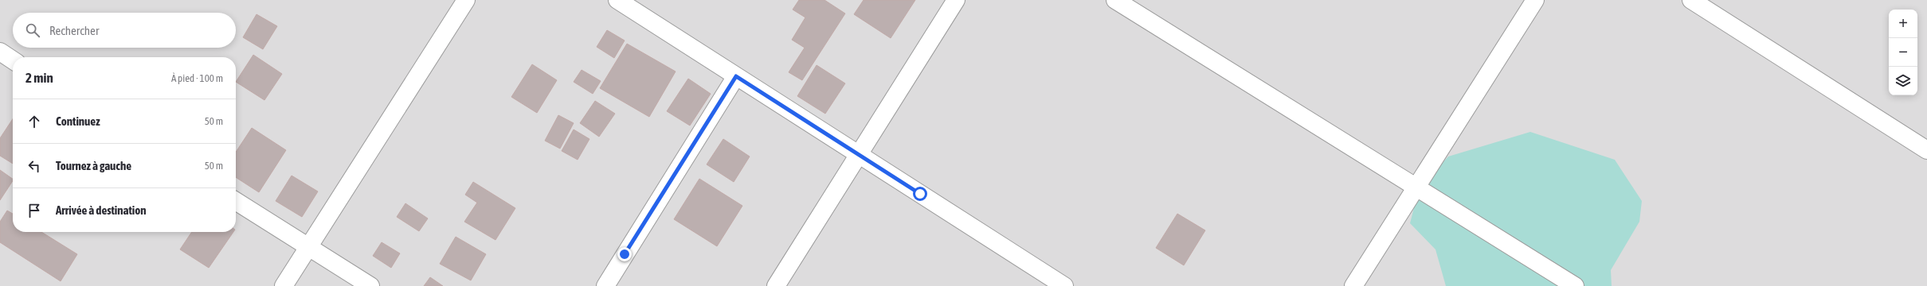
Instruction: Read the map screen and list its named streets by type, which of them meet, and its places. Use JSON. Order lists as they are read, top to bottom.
{
  "page": {
    "map_buttons": ["+", "−"],
    "search": "Rechercher",
    "heading": ["2 min", "À pied · 100 m"],
    "list": [
      ["Continuez", "50 m"],
      ["Tournez à gauche", "50 m"],
      "Arrivée à destination"
    ]
  }
}
